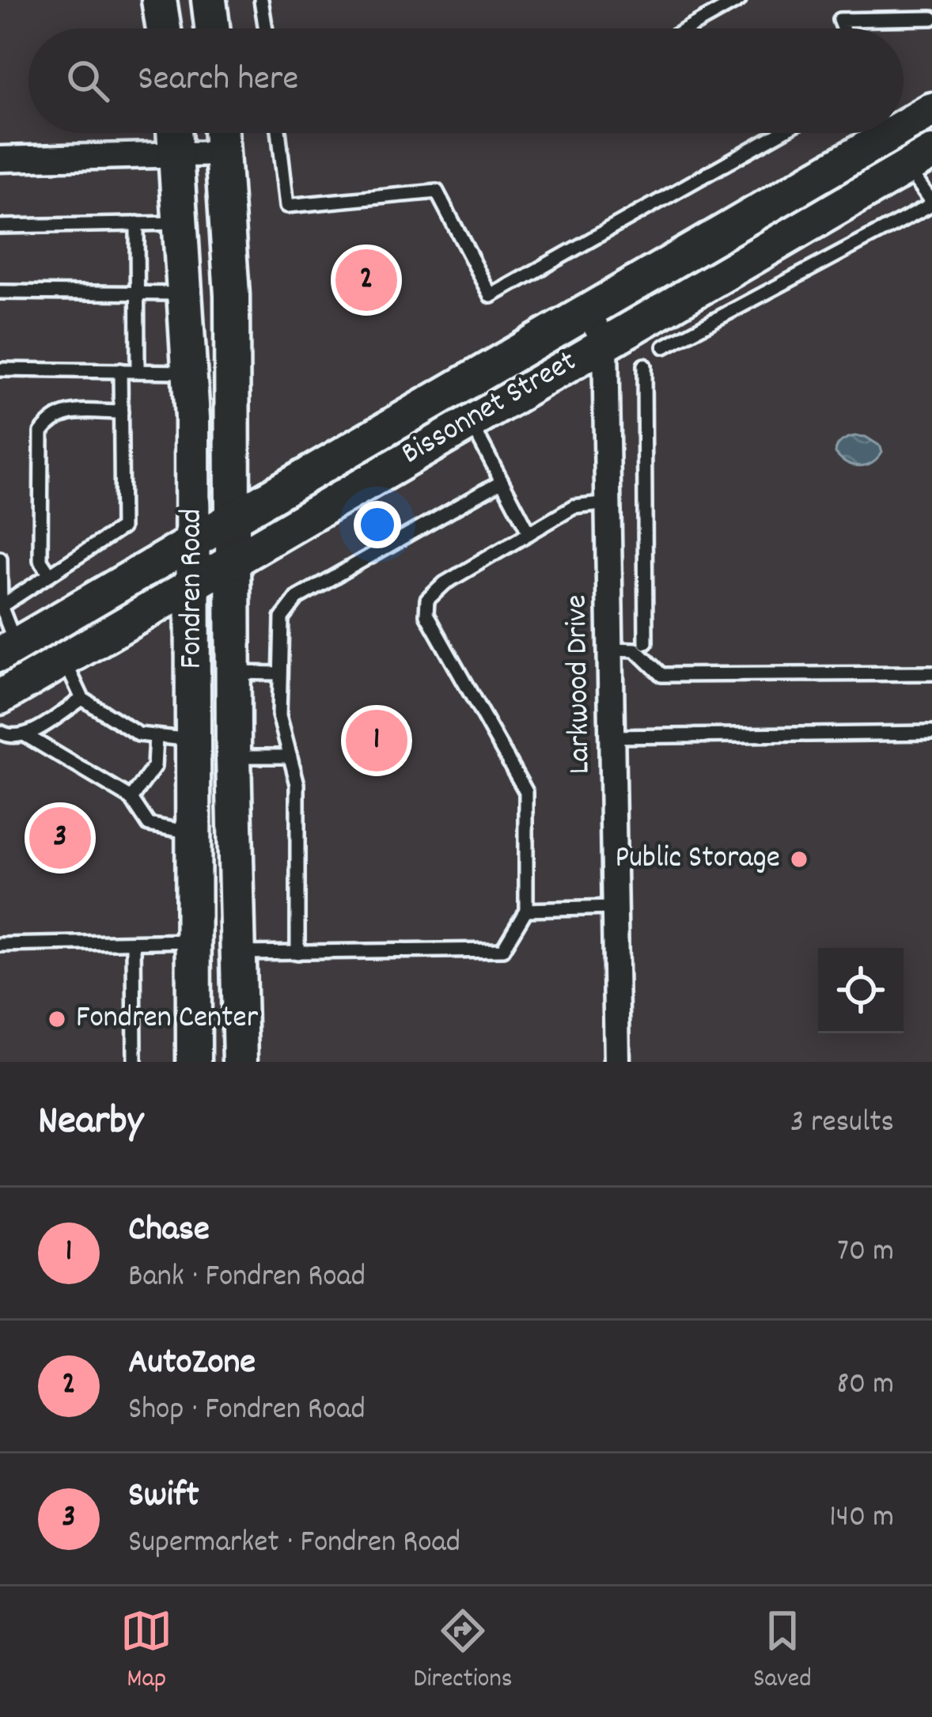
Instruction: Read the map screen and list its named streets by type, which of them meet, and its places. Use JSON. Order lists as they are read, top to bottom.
{
  "streets": {
    "main road": ["Bissonnet Street", "Fondren Road"],
    "street": ["Larkwood Drive"]
  },
  "crossings": [
    ["Bissonnet Street", "Fondren Road"],
    ["Bissonnet Street", "Larkwood Drive"]
  ],
  "places": ["Public Storage", "Fondren Center"],
  "page": {
    "search": "Search here",
    "pins": ["2", "1", "3"],
    "heading": ["Nearby", "3 results"],
    "list": [
      {
        "mark": "1",
        "name": "Chase",
        "note": "Bank · Fondren Road",
        "value": "70 m"
      },
      {
        "mark": "2",
        "name": "AutoZone",
        "note": "Shop · Fondren Road",
        "value": "80 m"
      },
      {
        "mark": "3",
        "name": "Swift",
        "note": "Supermarket · Fondren Road",
        "value": "140 m"
      }
    ],
    "nav": ["Map", "Directions", "Saved"]
  }
}
